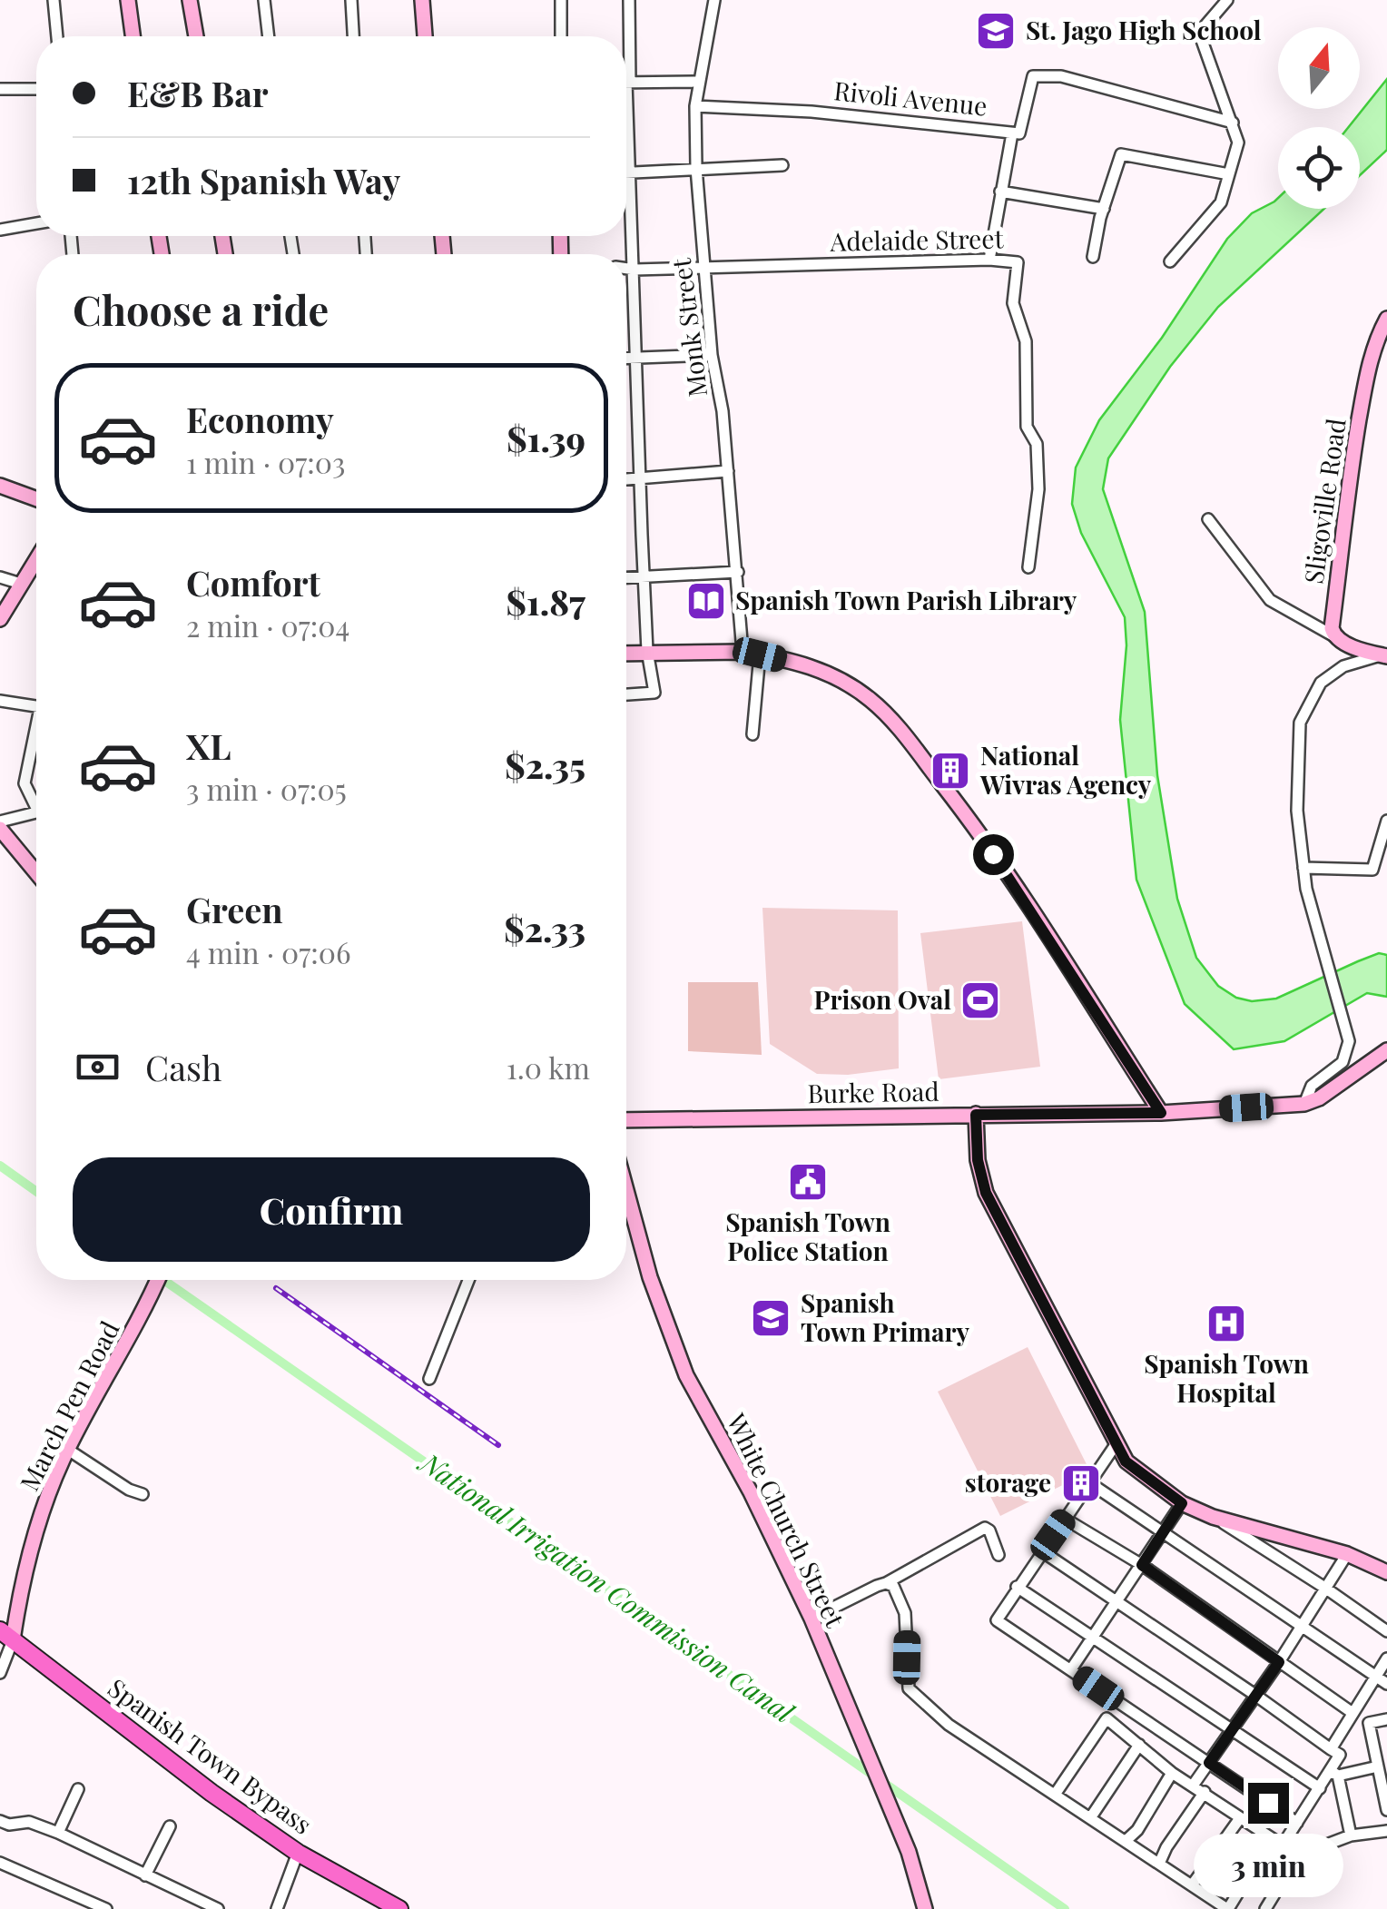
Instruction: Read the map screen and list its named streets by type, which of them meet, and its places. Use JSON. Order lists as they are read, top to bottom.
{
  "streets": {
    "main road": ["Spanish Town Bypass"],
    "street": [
      "Rivoli Avenue",
      "Adelaide Street",
      "Monk Street",
      "Sligoville Road",
      "Burke Road",
      "March Pen Road",
      "White Church Street"
    ]
  },
  "crossings": [
    ["Rivoli Avenue", "Monk Street"],
    ["Adelaide Street", "Monk Street"],
    ["March Pen Road", "Spanish Town Bypass"]
  ],
  "water": ["National Irrigation Commission Canal"],
  "places": {
    "school or university": ["St. Jago High School", "Spanish Town Primary"],
    "library": ["Spanish Town Parish Library"],
    "building": ["National Wivras Agency", "storage"],
    "sports": ["Prison Oval"],
    "public building": ["Spanish Town Police Station"],
    "hospital": ["Spanish Town Hospital"]
  },
  "north": "top",
  "page": {
    "banner": ["E&B Bar", "12th Spanish Way"],
    "heading": "Choose a ride",
    "list": [
      {
        "name": "Economy",
        "note": "1 min · 07:03",
        "value": "$1.39"
      },
      {
        "name": "Comfort",
        "note": "2 min · 07:04",
        "value": "$1.87"
      },
      {
        "name": "XL",
        "note": "3 min · 07:05",
        "value": "$2.35"
      },
      {
        "name": "Green",
        "note": "4 min · 07:06",
        "value": "$2.33"
      }
    ],
    "pay": ["Cash", "1.0 km"],
    "buttons": "Confirm",
    "bubble": "3 min"
  }
}
